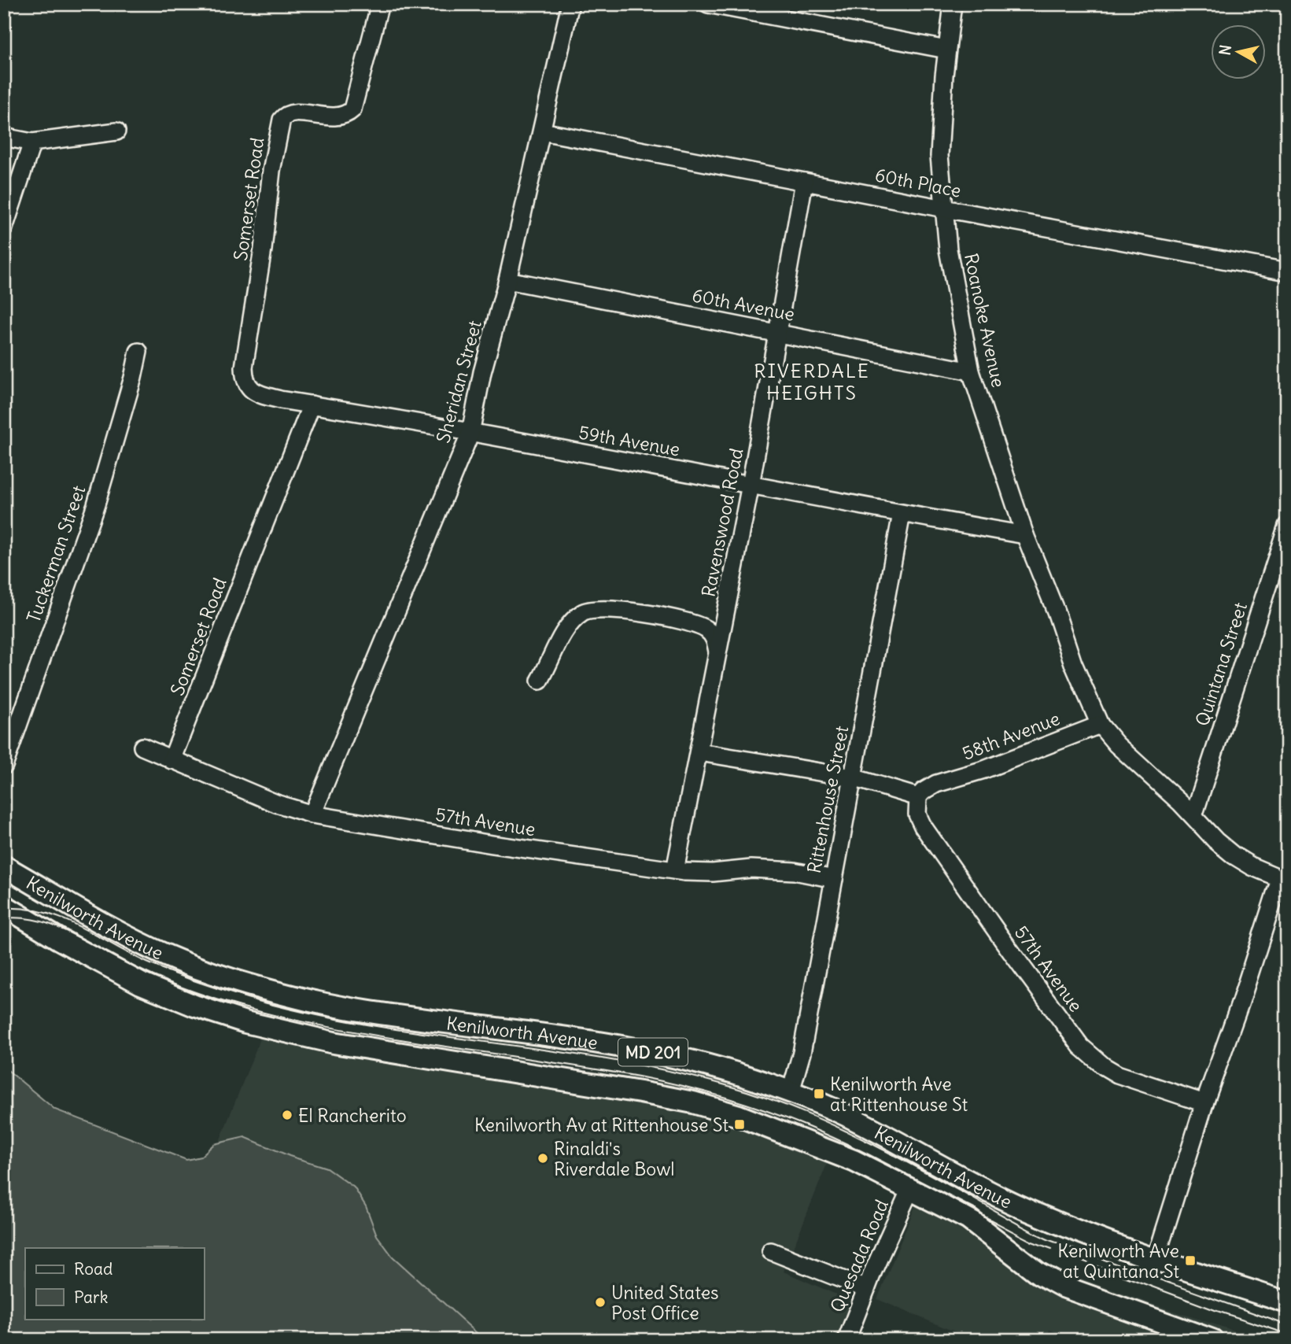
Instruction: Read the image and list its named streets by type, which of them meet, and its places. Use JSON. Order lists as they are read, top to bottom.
{
  "streets": {
    "main road": ["Kenilworth Avenue", "MD 201"],
    "street": [
      "60th Place",
      "Somerset Road",
      "60th Avenue",
      "Roanoke Avenue",
      "Sheridan Street",
      "59th Avenue",
      "Ravenswood Road",
      "Tuckerman Street",
      "Quintana Street",
      "58th Avenue",
      "Rittenhouse Street",
      "57th Avenue",
      "Quesada Road"
    ]
  },
  "crossings": [
    ["60th Place", "Roanoke Avenue"],
    ["60th Place", "Sheridan Street"],
    ["60th Place", "Ravenswood Road"],
    ["Somerset Road", "59th Avenue"],
    ["Somerset Road", "57th Avenue"],
    ["60th Avenue", "Roanoke Avenue"],
    ["60th Avenue", "Sheridan Street"],
    ["60th Avenue", "Ravenswood Road"],
    ["Roanoke Avenue", "59th Avenue"],
    ["Roanoke Avenue", "58th Avenue"],
    ["Sheridan Street", "59th Avenue"],
    ["Sheridan Street", "57th Avenue"],
    ["59th Avenue", "Ravenswood Road"],
    ["59th Avenue", "Rittenhouse Street"],
    ["Ravenswood Road", "57th Avenue"],
    ["58th Avenue", "57th Avenue"],
    ["Rittenhouse Street", "57th Avenue"],
    ["Rittenhouse Street", "Kenilworth Avenue"],
    ["Kenilworth Avenue", "Quesada Road"]
  ],
  "districts": ["RIVERDALE HEIGHTS"],
  "places": {
    "transit": ["Kenilworth Ave at Rittenhouse St", "Kenilworth Av at Rittenhouse St", "Kenilworth Ave at Quintana St"],
    "other": ["El Rancherito", "Rinaldi's Riverdale Bowl", "United States Post Office"]
  },
  "legend": ["Road", "Park"],
  "north": "left"
}
